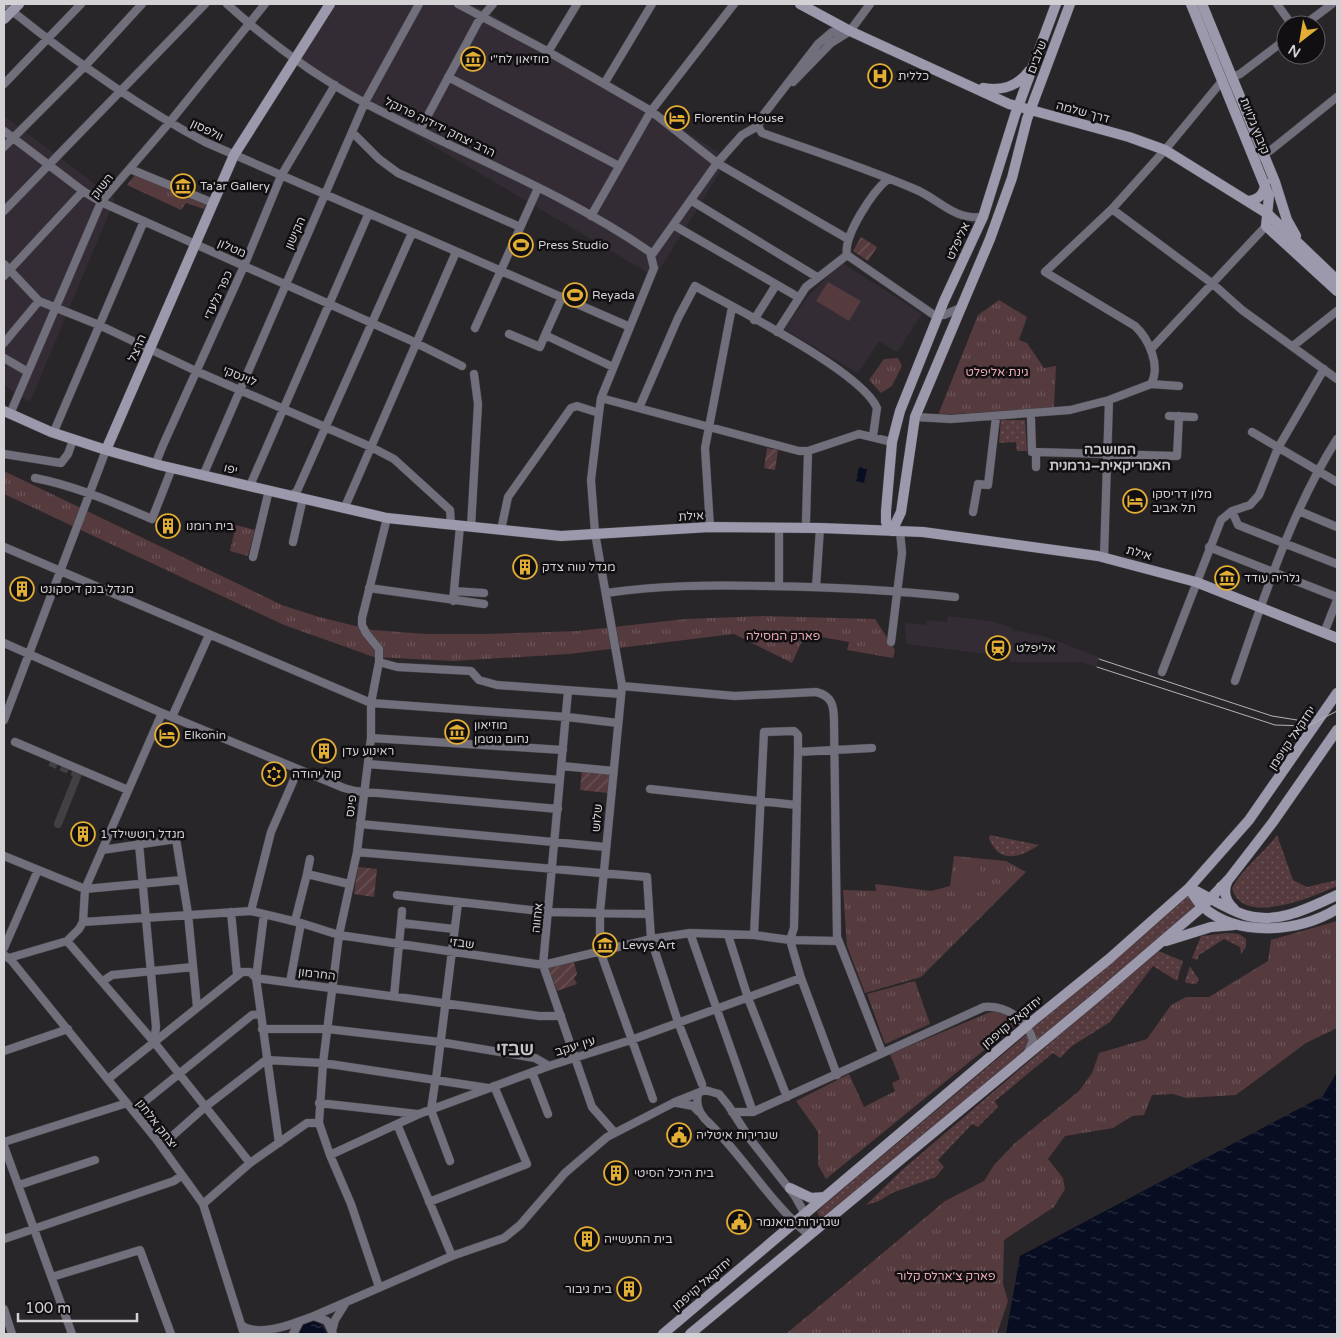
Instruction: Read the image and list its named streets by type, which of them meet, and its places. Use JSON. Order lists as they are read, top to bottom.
{
  "streets": {
    "main road": [
      "שלבים",
      "דרך שלמה",
      "קיבוץ גלויות",
      "אליפלט",
      "הרצל",
      "יפו",
      "אילת",
      "יחזקאל קויפמן"
    ],
    "street": [
      "הרב יצחק ידידיה פרנקל",
      "וולפסון",
      "השוק",
      "הקישון",
      "מטלון",
      "כפר גלעדי",
      "לוינסקי",
      "פינס",
      "שלוש",
      "אחווה",
      "שבזי",
      "החרמון",
      "עין יעקב",
      "יצחק אלחנן"
    ]
  },
  "crossings": [
    ["שלבים", "דרך שלמה"],
    ["שלבים", "אליפלט"],
    ["דרך שלמה", "קיבוץ גלויות"],
    ["דרך שלמה", "אליפלט"],
    ["הרב יצחק ידידיה פרנקל", "השוק"],
    ["הרב יצחק ידידיה פרנקל", "הקישון"],
    ["הרב יצחק ידידיה פרנקל", "כפר גלעדי"],
    ["הרב יצחק ידידיה פרנקל", "הרצל"],
    ["הרב יצחק ידידיה פרנקל", "שלוש"],
    ["וולפסון", "השוק"],
    ["וולפסון", "הקישון"],
    ["וולפסון", "כפר גלעדי"],
    ["וולפסון", "הרצל"],
    ["וולפסון", "שלוש"],
    ["השוק", "מטלון"],
    ["השוק", "לוינסקי"],
    ["השוק", "יפו"],
    ["הקישון", "מטלון"],
    ["הקישון", "לוינסקי"],
    ["הקישון", "יפו"],
    ["אליפלט", "אילת"],
    ["מטלון", "כפר גלעדי"],
    ["מטלון", "הרצל"],
    ["כפר גלעדי", "לוינסקי"],
    ["כפר גלעדי", "יפו"],
    ["הרצל", "לוינסקי"],
    ["הרצל", "יפו"],
    ["לוינסקי", "יפו"],
    ["לוינסקי", "אילת"],
    ["יפו", "אילת"],
    ["יפו", "פינס"],
    ["אילת", "שלוש"],
    ["פינס", "שבזי"],
    ["פינס", "החרמון"],
    ["פינס", "עין יעקב"],
    ["שלוש", "שבזי"],
    ["שלוש", "עין יעקב"],
    ["אחווה", "שבזי"],
    ["אחווה", "החרמון"],
    ["אחווה", "עין יעקב"]
  ],
  "districts": ["המושבה האמריקאית–גרמנית", "שבזי"],
  "parks": ["גינת אליפלט", "פארק המסילה", "פארק צ'ארלס קלור"],
  "places": {
    "museum": [
      "מוזיאון לח\"י",
      "Ta'ar Gallery",
      "גלריה עודד",
      "מוזיאון נחום גוטמן",
      "Levys Art"
    ],
    "hospital": ["כללית"],
    "hotel": ["Florentin House", "מלון דריסקו תל אביב", "Elkonin"],
    "sports": ["Press Studio", "Reyada"],
    "building": [
      "בית רומנו",
      "מגדל נווה צדק",
      "מגדל בנק דיסקונט",
      "ראינוע עדן",
      "מגדל רוטשילד 1",
      "בית היכל הסיטי",
      "בית התעשייה",
      "בית גיבור"
    ],
    "station": ["אליפלט"],
    "synagogue": ["קול יהודה"],
    "public building": ["שגרירות איטליה", "שגרירות מיאנמר"]
  },
  "scale_bar": "100 m",
  "north": "bottom left"
}
